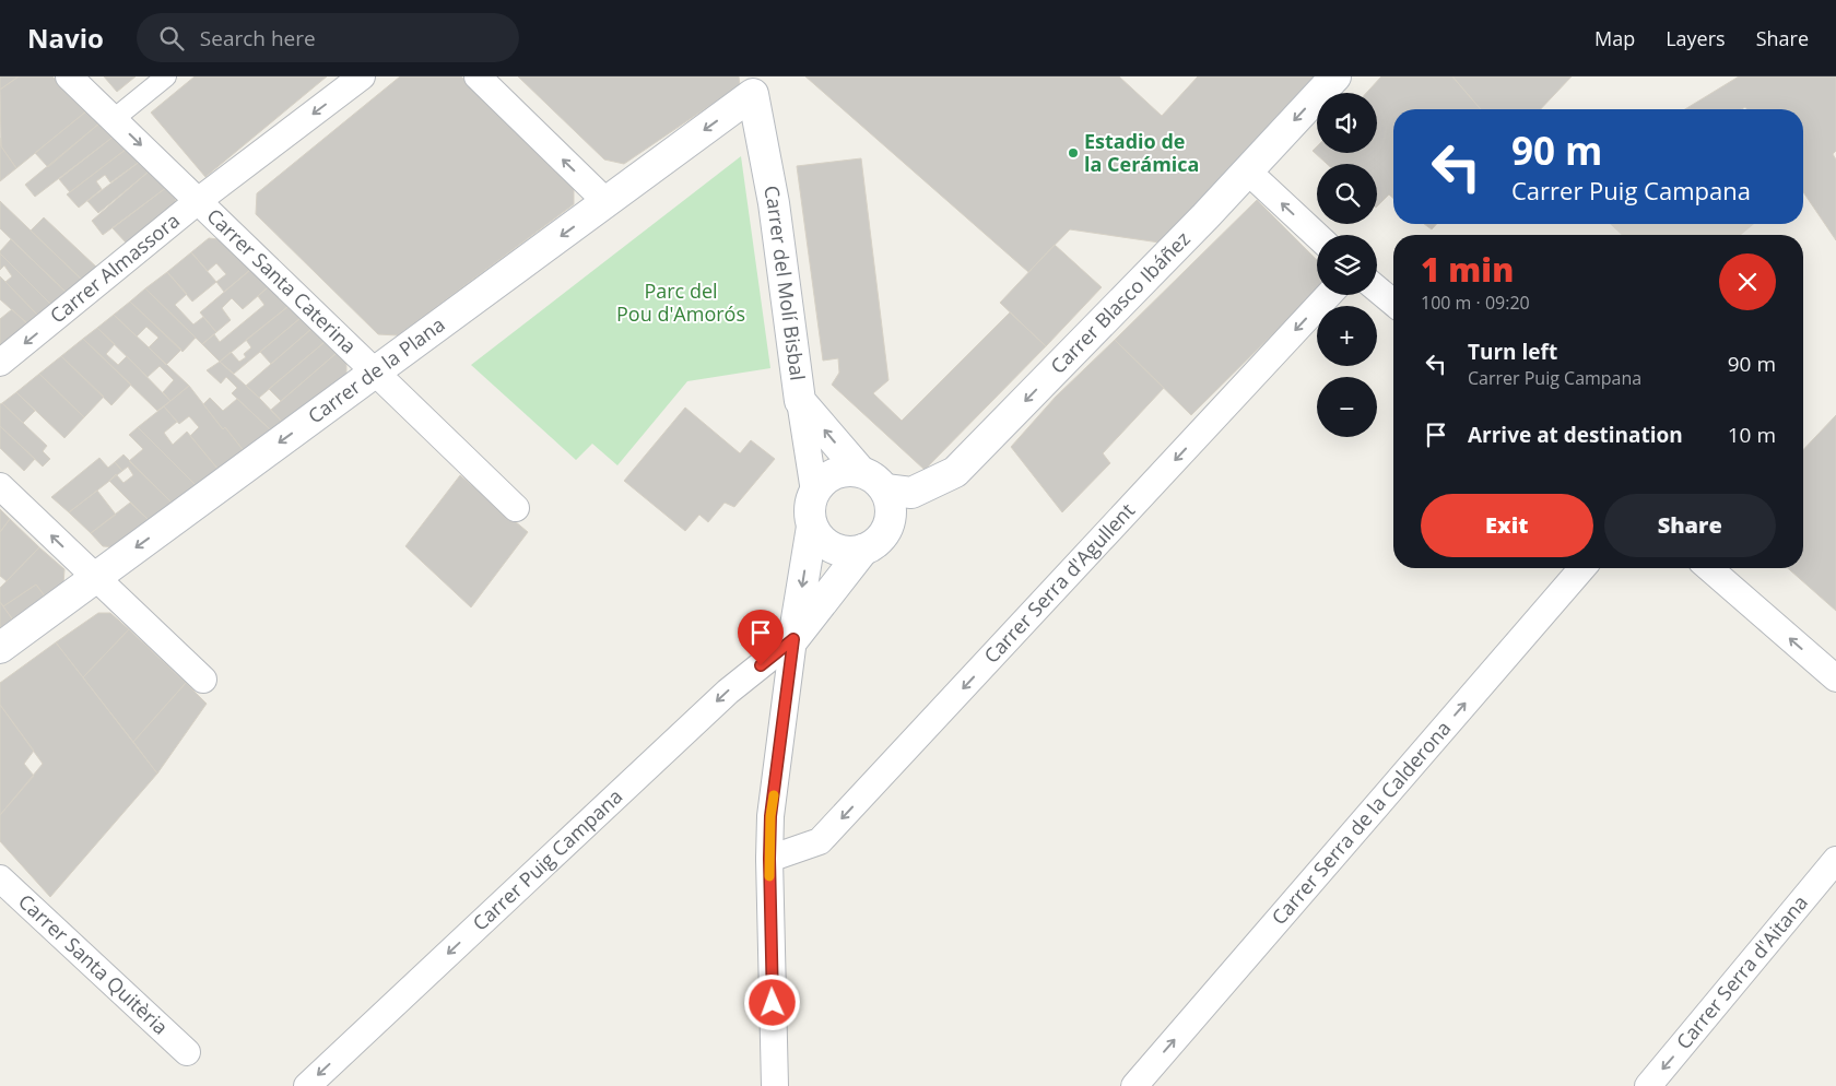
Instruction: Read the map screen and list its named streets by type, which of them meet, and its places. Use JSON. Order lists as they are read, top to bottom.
{
  "streets": {
    "main road": ["Carrer del Molí Bisbal", "Carrer Blasco Ibáñez", "Carrer de la Plana"],
    "street": [
      "Carrer Almassora",
      "Carrer Santa Caterina",
      "Carrer Serra d'Agullent",
      "Carrer Serra de la Calderona",
      "Carrer Puig Campana",
      "Carrer Santa Quitèria",
      "Carrer Serra d'Aitana"
    ]
  },
  "crossings": [
    ["Carrer Almassora", "Carrer Santa Caterina"],
    ["Carrer Santa Caterina", "Carrer de la Plana"],
    ["Carrer del Molí Bisbal", "Carrer Blasco Ibáñez"],
    ["Carrer del Molí Bisbal", "Carrer de la Plana"]
  ],
  "one_way": [
    "Carrer Almassora",
    "Carrer Blasco Ibáñez",
    "Carrer de la Plana",
    "Carrer Serra d'Agullent",
    "Carrer Serra de la Calderona",
    "Carrer Puig Campana",
    "Carrer Serra d'Aitana"
  ],
  "parks": ["Parc del Pou d'Amorós"],
  "places": ["Estadio de la Cerámica"],
  "page": {
    "header": "Navio",
    "search": "Search here",
    "nav": ["Map", "Layers", "Share"],
    "map_buttons": ["+", "−"],
    "turn": ["90 m", "Carrer Puig Campana"],
    "heading": ["1 min", "100 m · 09:20"],
    "list": [
      {
        "name": "Turn left",
        "note": "Carrer Puig Campana",
        "value": "90 m"
      },
      {
        "name": "Arrive at destination",
        "value": "10 m"
      }
    ],
    "buttons": ["Exit", "Share"]
  }
}
